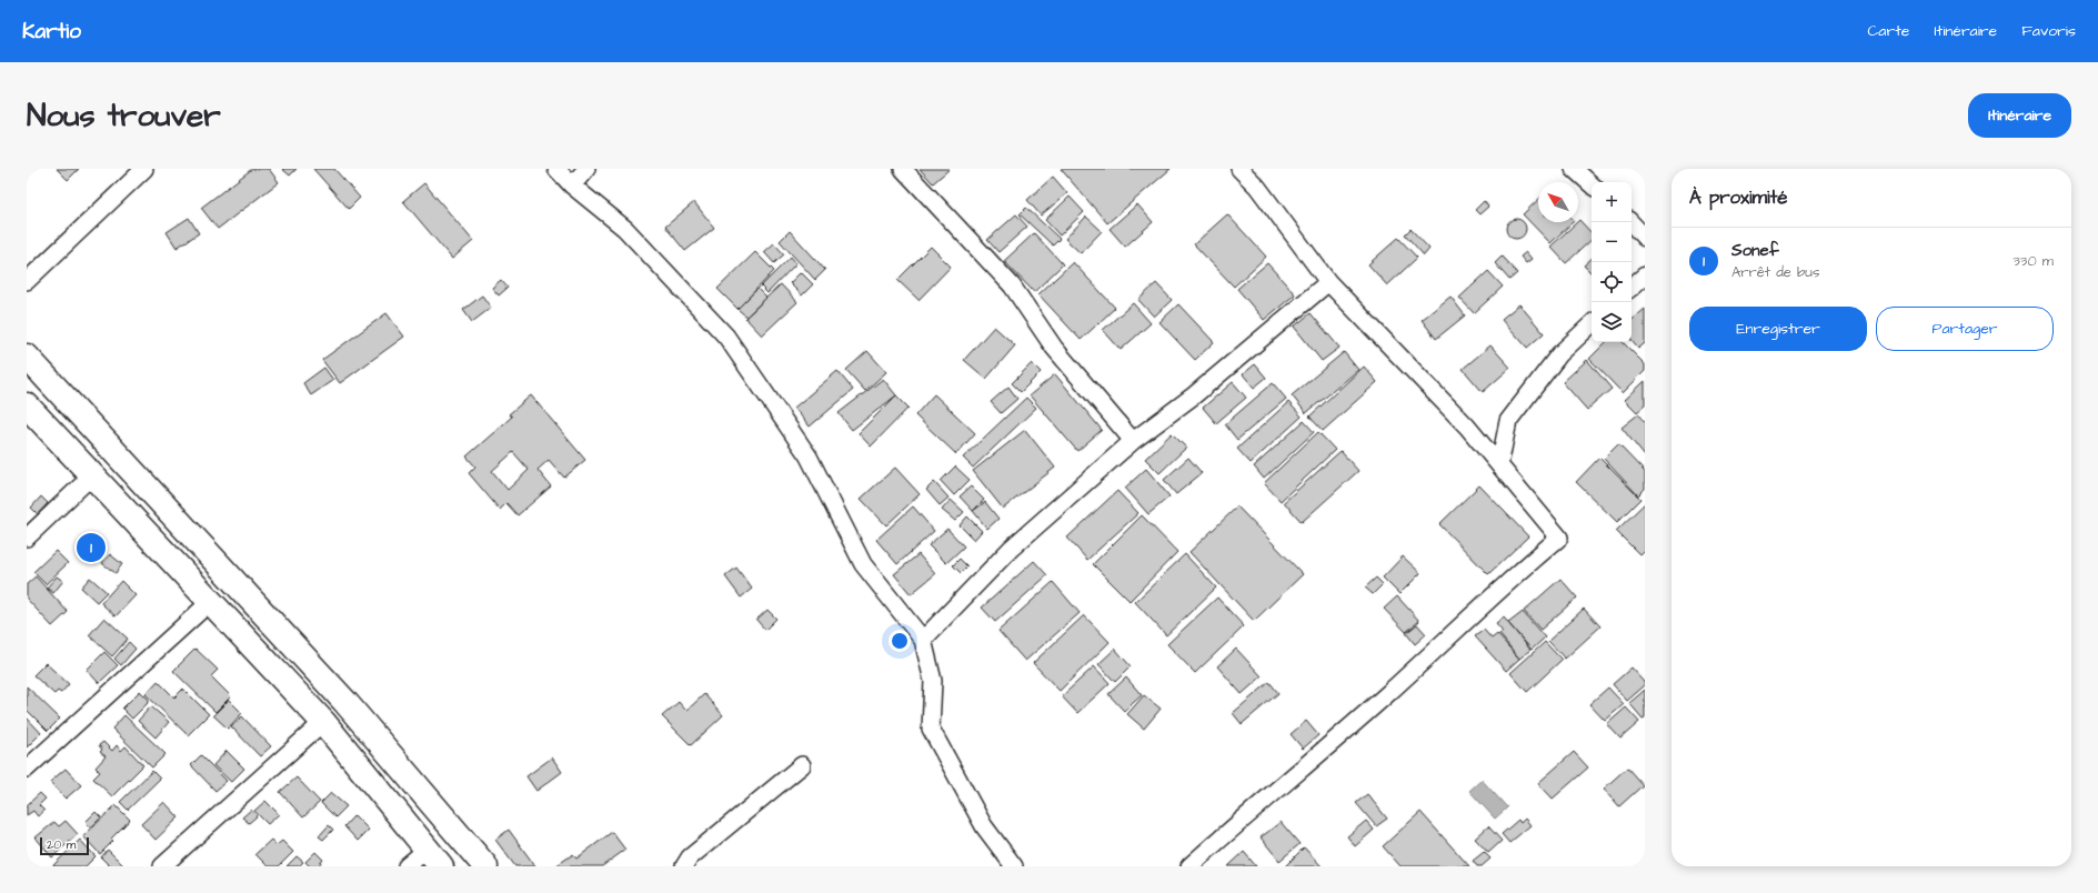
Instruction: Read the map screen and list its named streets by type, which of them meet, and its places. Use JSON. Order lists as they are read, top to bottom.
{
  "scale_bar": "20 m",
  "north": "top left",
  "page": {
    "header": "Kartio",
    "nav": ["Carte", "Itinéraire", "Favoris"],
    "buttons": [
      "Itinéraire",
      ["Enregistrer", "Partager"]
    ],
    "title": "Nous trouver",
    "heading": "À proximité",
    "map_buttons": ["+", "−"],
    "list": [
      {
        "mark": "1",
        "name": "Sonef",
        "note": "Arrêt de bus",
        "value": "330 m"
      }
    ],
    "pins": "1",
    "scale": "20 m"
  }
}
